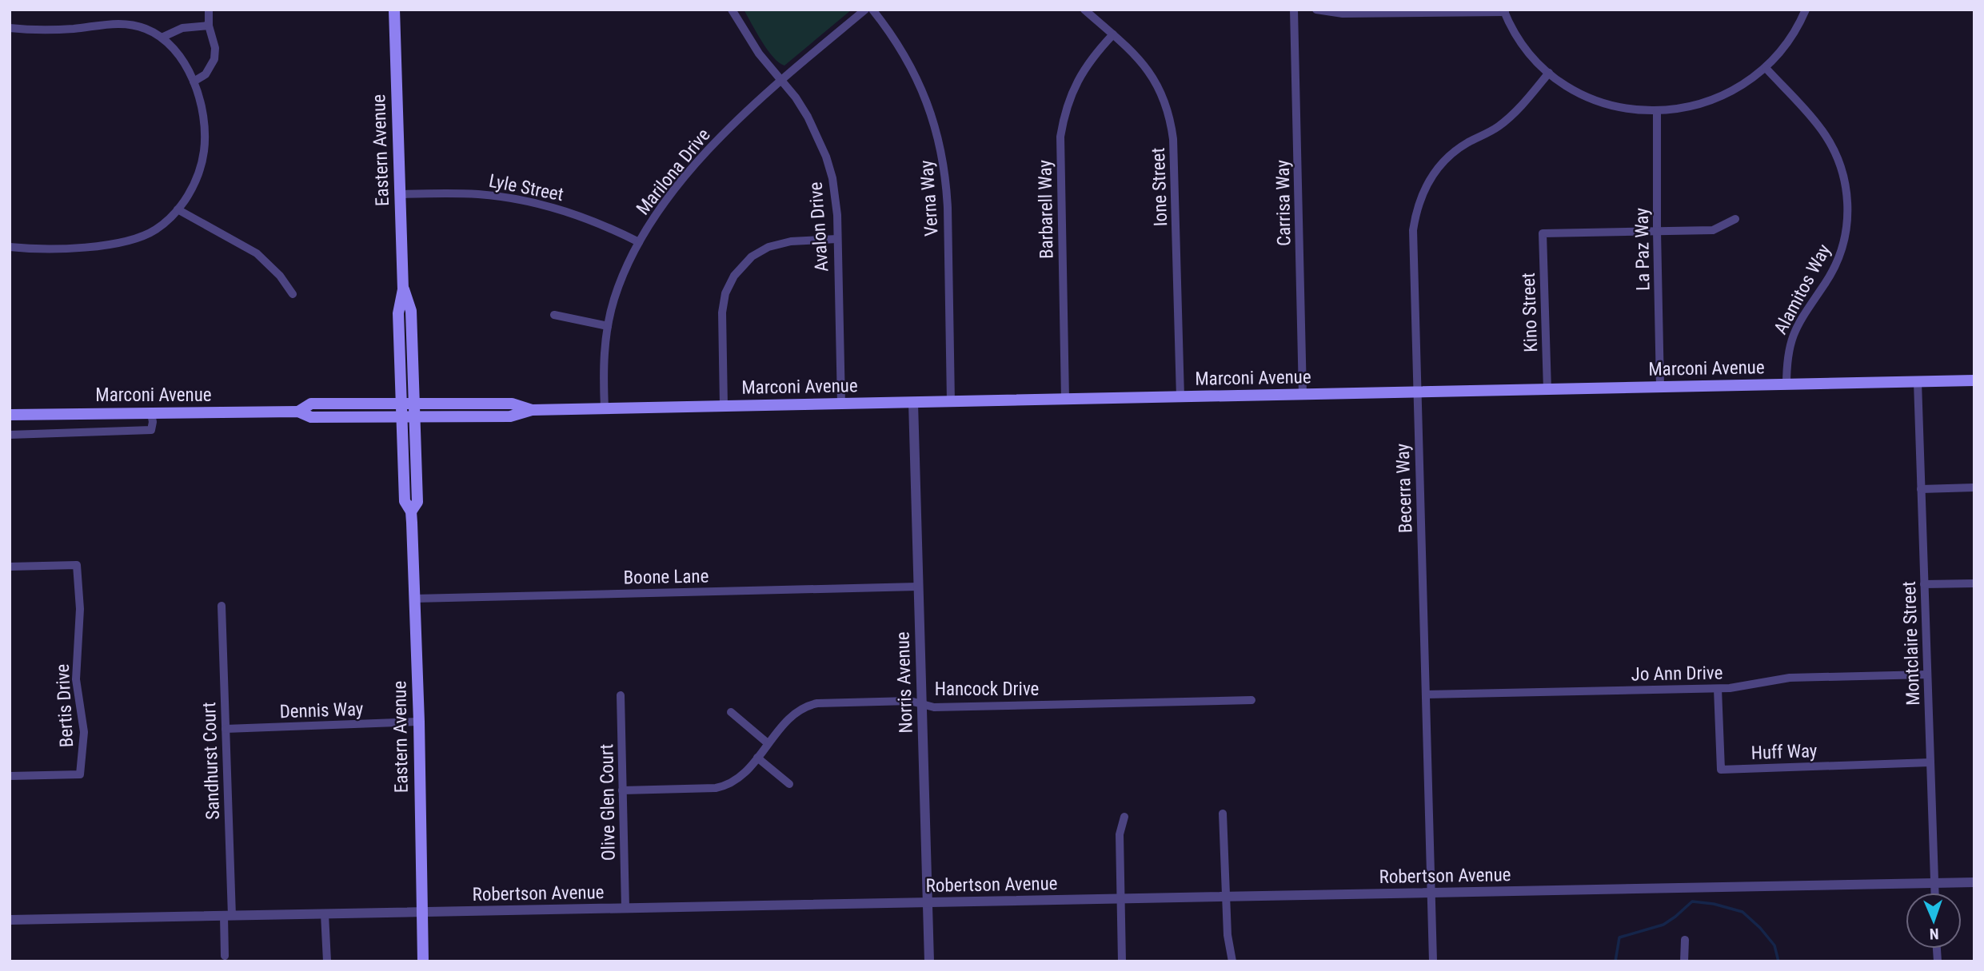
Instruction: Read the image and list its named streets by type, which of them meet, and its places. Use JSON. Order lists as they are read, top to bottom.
{
  "streets": {
    "main road": ["Eastern Avenue", "Marconi Avenue"],
    "street": [
      "Marilona Drive",
      "Ione Street",
      "Lyle Street",
      "Verna Way",
      "Carrisa Way",
      "Barbarell Way",
      "Avalon Drive",
      "La Paz Way",
      "Alamitos Way",
      "Kino Street",
      "Becerra Way",
      "Boone Lane",
      "Montclaire Street",
      "Jo Ann Drive",
      "Norris Avenue",
      "Hancock Drive",
      "Bertis Drive",
      "Dennis Way",
      "Huff Way",
      "Sandhurst Court",
      "Olive Glen Court",
      "Robertson Avenue"
    ]
  },
  "crossings": [
    ["Eastern Avenue", "Lyle Street"],
    ["Eastern Avenue", "Marconi Avenue"],
    ["Eastern Avenue", "Boone Lane"],
    ["Eastern Avenue", "Dennis Way"],
    ["Eastern Avenue", "Robertson Avenue"],
    ["Marilona Drive", "Lyle Street"],
    ["Marilona Drive", "Avalon Drive"],
    ["Marilona Drive", "Marconi Avenue"],
    ["Ione Street", "Barbarell Way"],
    ["Ione Street", "Marconi Avenue"],
    ["Verna Way", "Marconi Avenue"],
    ["Carrisa Way", "Marconi Avenue"],
    ["Barbarell Way", "Marconi Avenue"],
    ["Avalon Drive", "Marconi Avenue"],
    ["La Paz Way", "Kino Street"],
    ["La Paz Way", "Marconi Avenue"],
    ["Alamitos Way", "Marconi Avenue"],
    ["Kino Street", "Marconi Avenue"],
    ["Marconi Avenue", "Becerra Way"],
    ["Marconi Avenue", "Montclaire Street"],
    ["Marconi Avenue", "Norris Avenue"],
    ["Becerra Way", "Jo Ann Drive"],
    ["Becerra Way", "Robertson Avenue"],
    ["Boone Lane", "Norris Avenue"],
    ["Montclaire Street", "Jo Ann Drive"],
    ["Montclaire Street", "Huff Way"],
    ["Montclaire Street", "Robertson Avenue"],
    ["Jo Ann Drive", "Huff Way"],
    ["Norris Avenue", "Hancock Drive"],
    ["Norris Avenue", "Robertson Avenue"],
    ["Hancock Drive", "Olive Glen Court"],
    ["Dennis Way", "Sandhurst Court"],
    ["Sandhurst Court", "Robertson Avenue"],
    ["Olive Glen Court", "Robertson Avenue"]
  ],
  "north": "bottom"
}
